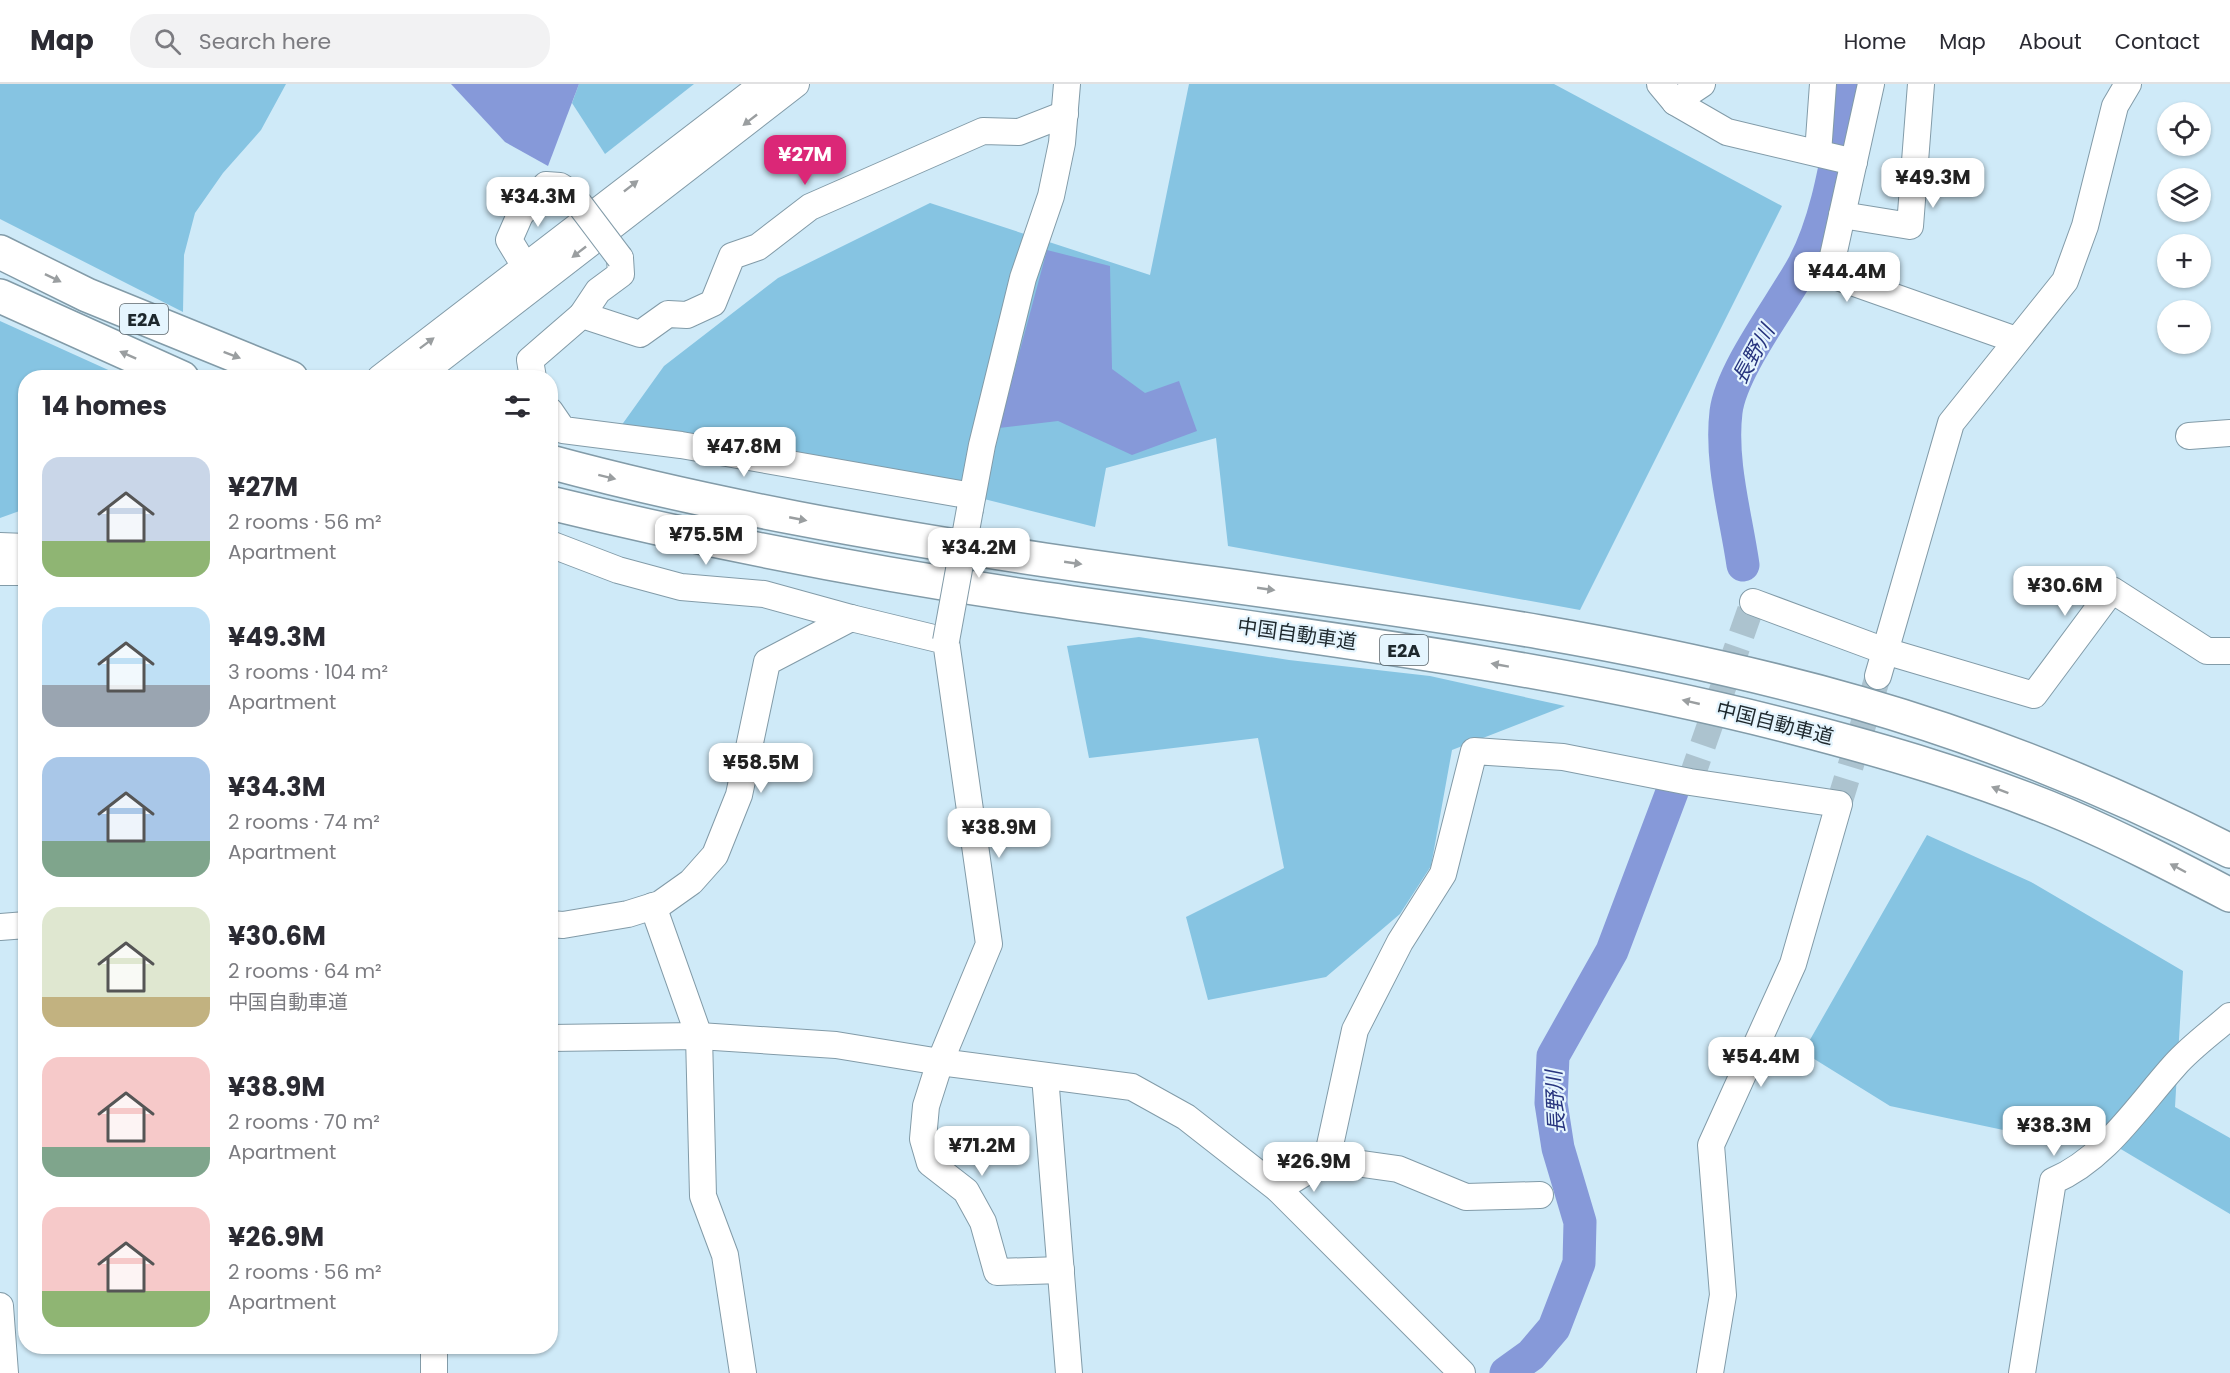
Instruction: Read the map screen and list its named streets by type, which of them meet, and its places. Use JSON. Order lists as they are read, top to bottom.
{
  "streets": {
    "highway": ["E2A", "中国自動車道"]
  },
  "water": ["長野川"],
  "page": {
    "header": "Map",
    "search": "Search here",
    "nav": [
      "Home",
      "Map",
      "About",
      "Contact"
    ],
    "map_buttons": ["+", "−"],
    "price": [
      "¥27M",
      "¥49.3M",
      "¥34.3M",
      "¥44.4M",
      "¥47.8M",
      "¥75.5M",
      "¥34.2M",
      "¥30.6M",
      "¥58.5M",
      "¥38.9M",
      "¥54.4M",
      "¥38.3M",
      "¥71.2M",
      "¥26.9M"
    ],
    "heading": "14 homes",
    "list": [
      {
        "name": "¥27M",
        "note": "2 rooms · 56 m² · Apartment"
      },
      {
        "name": "¥49.3M",
        "note": "3 rooms · 104 m² · Apartment"
      },
      {
        "name": "¥34.3M",
        "note": "2 rooms · 74 m² · Apartment"
      },
      {
        "name": "¥30.6M",
        "note": "2 rooms · 64 m² · 中国自動車道"
      },
      {
        "name": "¥38.9M",
        "note": "2 rooms · 70 m² · Apartment"
      },
      {
        "name": "¥26.9M",
        "note": "2 rooms · 56 m² · Apartment"
      }
    ]
  }
}
